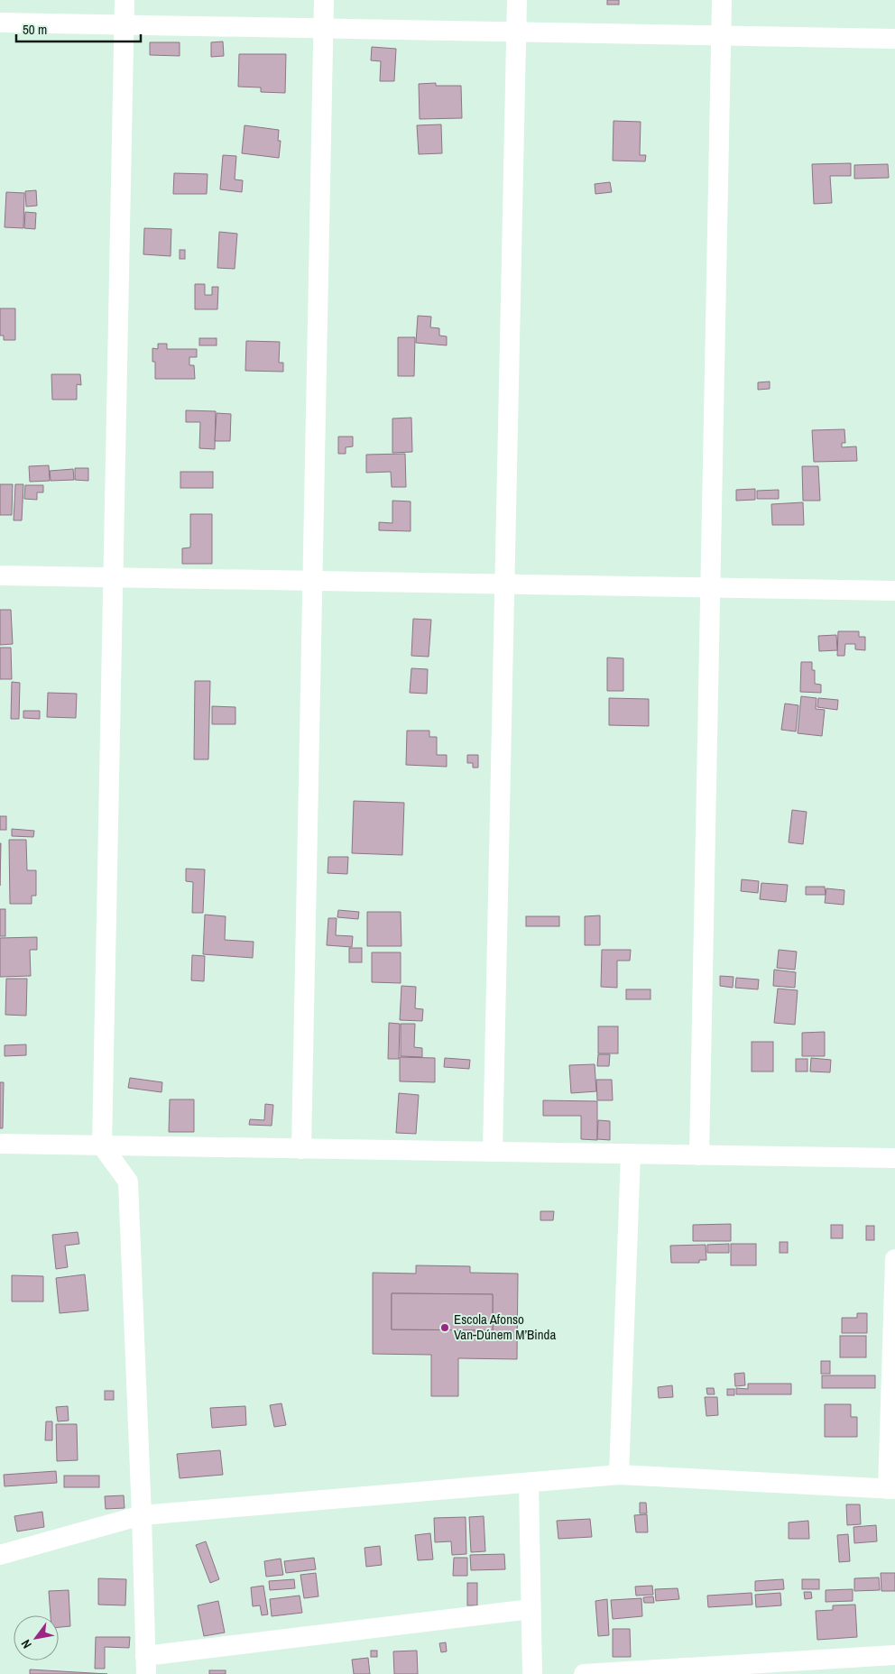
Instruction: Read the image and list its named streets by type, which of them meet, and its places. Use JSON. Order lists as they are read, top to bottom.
{
  "places": ["Escola Afonso Van-Dúnem M’Binda"],
  "scale_bar": "50 m",
  "north": "bottom left"
}
